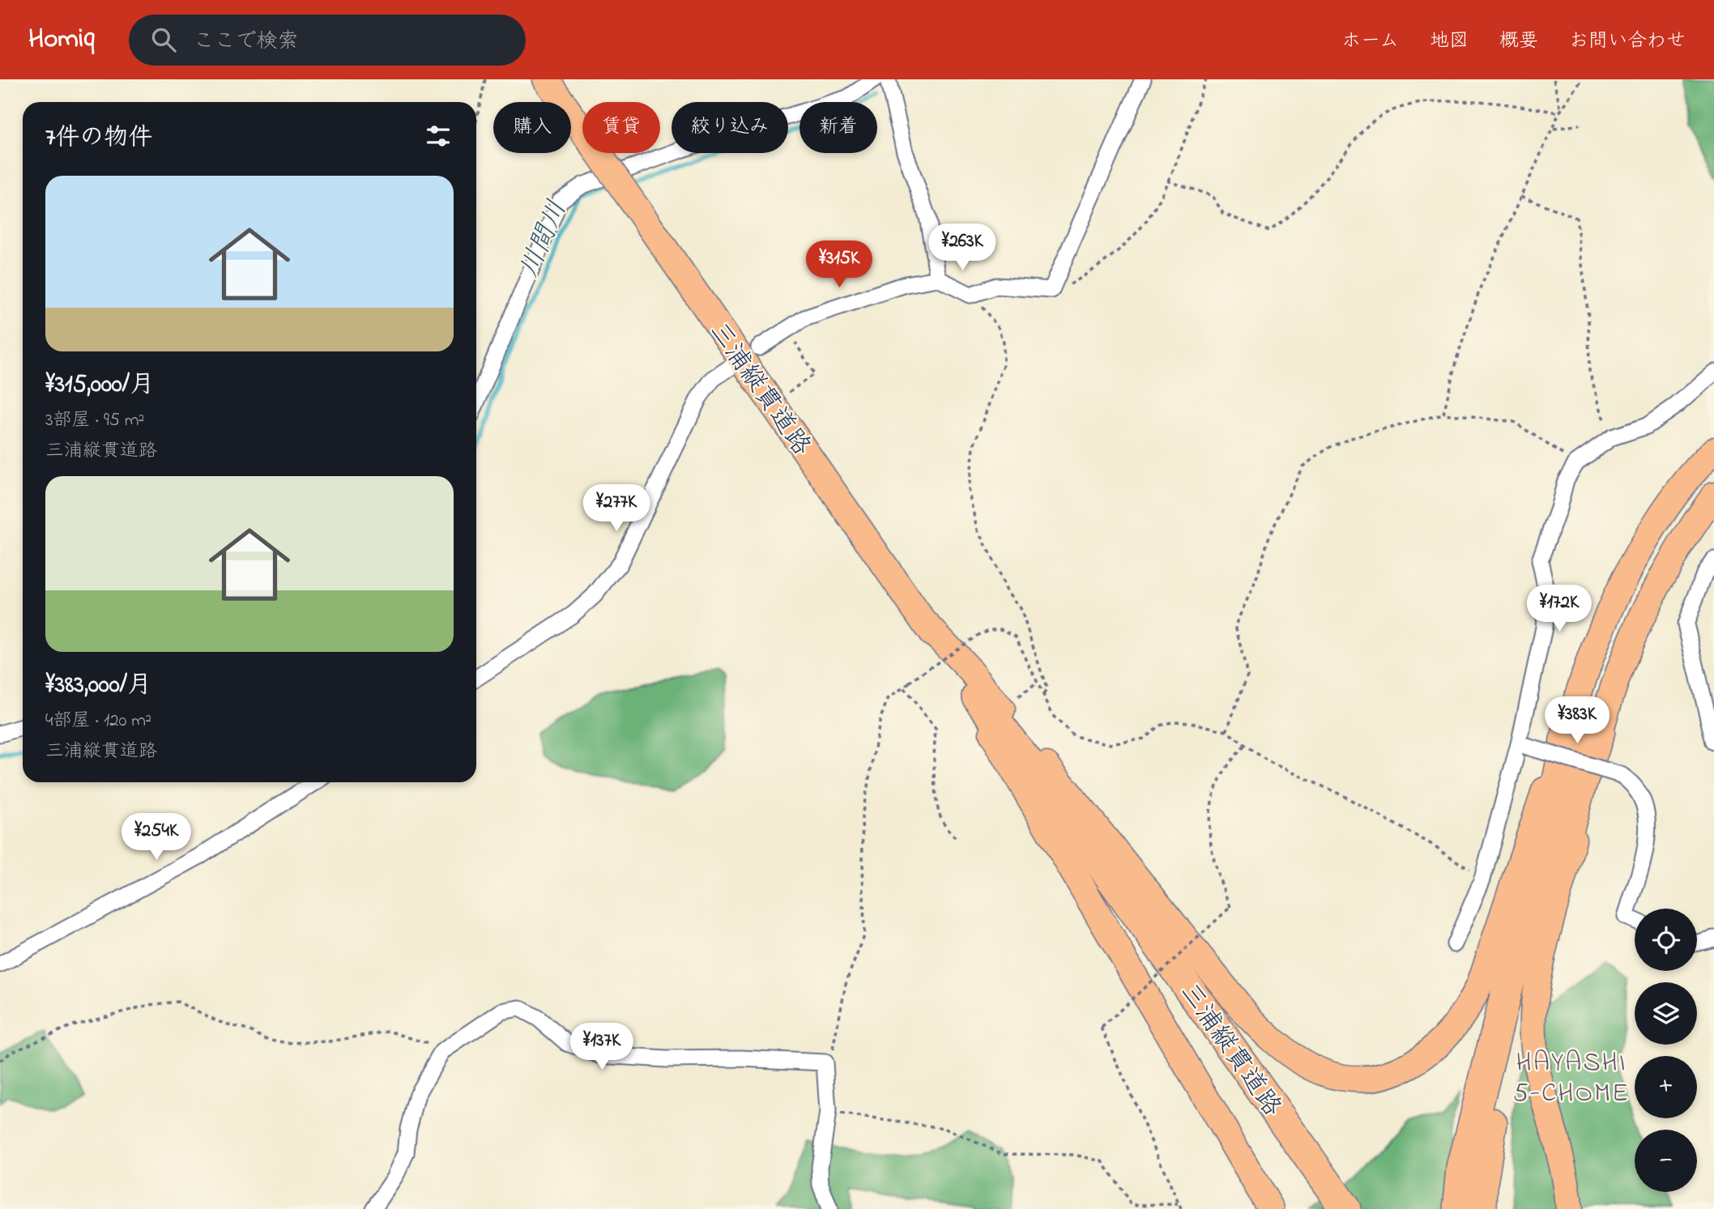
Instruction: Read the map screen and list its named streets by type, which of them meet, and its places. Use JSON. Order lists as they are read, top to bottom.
{
  "streets": {
    "highway": ["三浦縦貫道路"]
  },
  "districts": ["HAYASHI 5-CHOME"],
  "water": ["川間川"],
  "page": {
    "header": "Homiq",
    "search": "ここで検索",
    "nav": [
      "ホーム",
      "地図",
      "概要",
      "お問い合わせ"
    ],
    "chip": [
      "購入",
      "賃貸",
      "絞り込み",
      "新着"
    ],
    "heading": "7件の物件",
    "list": [
      {
        "name": "¥315,000/月",
        "note": "3部屋 · 95 m² · 三浦縦貫道路"
      },
      {
        "name": "¥383,000/月",
        "note": "4部屋 · 120 m² · 三浦縦貫道路"
      }
    ],
    "price": [
      "¥263K",
      "¥315K",
      "¥277K",
      "¥172K",
      "¥383K",
      "¥254K",
      "¥137K"
    ],
    "map_buttons": ["+", "−"]
  }
}
